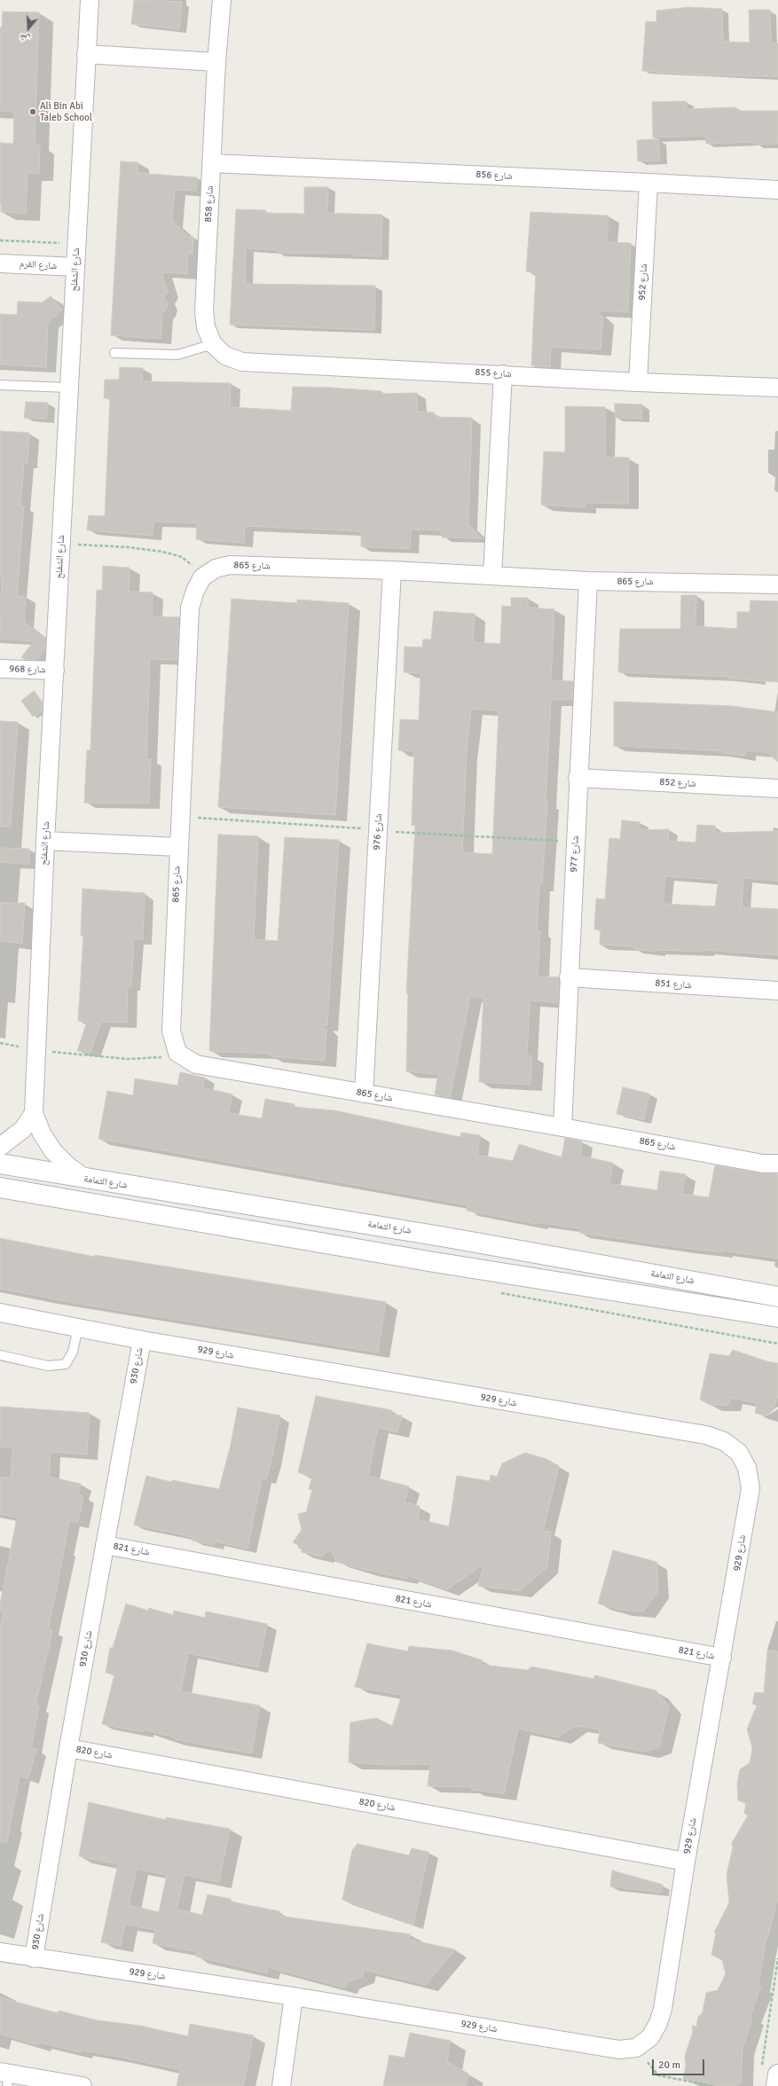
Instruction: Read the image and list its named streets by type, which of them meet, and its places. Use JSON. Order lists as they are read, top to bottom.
{
  "streets": {
    "street": [
      "شارع 856",
      "شارع 858",
      "شارع القرم",
      "شارع الشفلح",
      "شارع 952",
      "شارع 855",
      "شارع 865",
      "شارع 968",
      "شارع 852",
      "شارع 976",
      "شارع 977",
      "شارع 851",
      "شارع الثمامة",
      "شارع 929",
      "شارع 930",
      "شارع 821",
      "شارع 820"
    ]
  },
  "crossings": [
    ["شارع 856", "شارع 858"],
    ["شارع 856", "شارع 952"],
    ["شارع 858", "شارع 855"],
    ["شارع القرم", "شارع الشفلح"],
    ["شارع الشفلح", "شارع 968"],
    ["شارع الشفلح", "شارع الثمامة"],
    ["شارع 952", "شارع 855"],
    ["شارع 865", "شارع 976"],
    ["شارع 865", "شارع 977"],
    ["شارع 852", "شارع 977"],
    ["شارع 977", "شارع 851"],
    ["شارع 929", "شارع 930"],
    ["شارع 929", "شارع 821"],
    ["شارع 929", "شارع 820"],
    ["شارع 930", "شارع 821"],
    ["شارع 930", "شارع 820"]
  ],
  "places": ["Ali Bin Abi Taleb School"],
  "scale_bar": "20 m",
  "north": "bottom"
}
